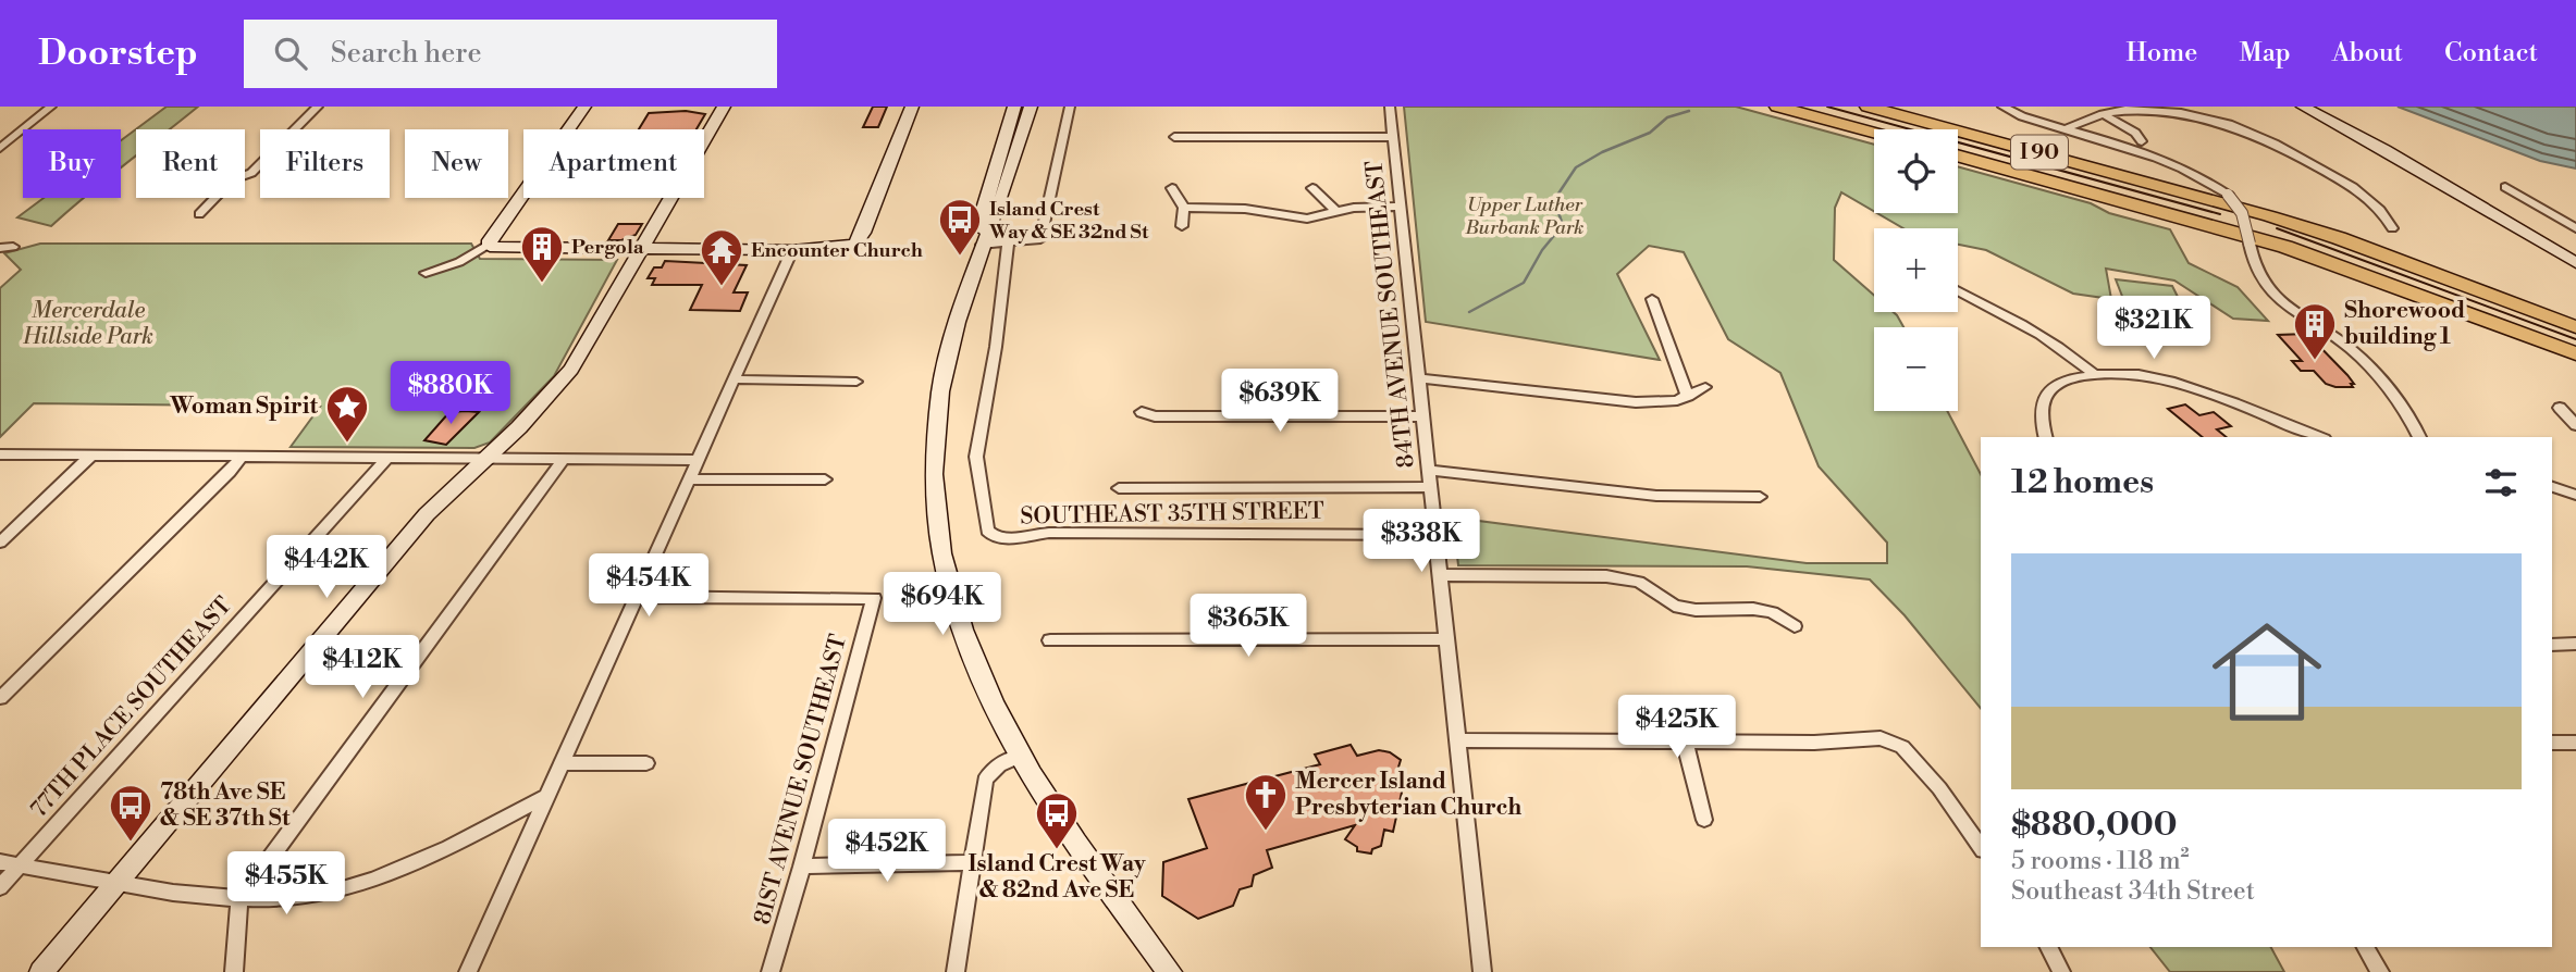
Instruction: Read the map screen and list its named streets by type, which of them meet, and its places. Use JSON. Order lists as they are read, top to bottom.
{
  "streets": {
    "highway": ["I 90"],
    "street": [
      "84TH AVENUE SOUTHEAST",
      "SOUTHEAST 35TH STREET",
      "77TH PLACE SOUTHEAST",
      "81ST AVENUE SOUTHEAST"
    ]
  },
  "crossings": [
    ["84TH AVENUE SOUTHEAST", "SOUTHEAST 35TH STREET"]
  ],
  "parks": ["Upper Luther Burbank Park", "Mercerdale Hillside Park"],
  "places": {
    "bus stop": ["Island Crest Way & SE 32nd St", "78th Ave SE & SE 37th St", "Island Crest Way & 82nd Ave SE"],
    "building": ["Pergola", "Shorewood building 1"],
    "temple": ["Encounter Church"],
    "place": ["Woman Spirit"],
    "church": ["Mercer Island Presbyterian Church"]
  },
  "page": {
    "header": "Doorstep",
    "search": "Search here",
    "nav": [
      "Home",
      "Map",
      "About",
      "Contact"
    ],
    "map_buttons": ["+", "−"],
    "chip": [
      "Buy",
      "Rent",
      "Filters",
      "New",
      "Apartment"
    ],
    "price": [
      "$321K",
      "$880K",
      "$639K",
      "$338K",
      "$442K",
      "$454K",
      "$694K",
      "$365K",
      "$412K",
      "$425K",
      "$452K",
      "$455K"
    ],
    "heading": "12 homes",
    "list": [
      {
        "name": "$880,000",
        "note": "5 rooms · 118 m² · Southeast 34th Street"
      }
    ]
  }
}
